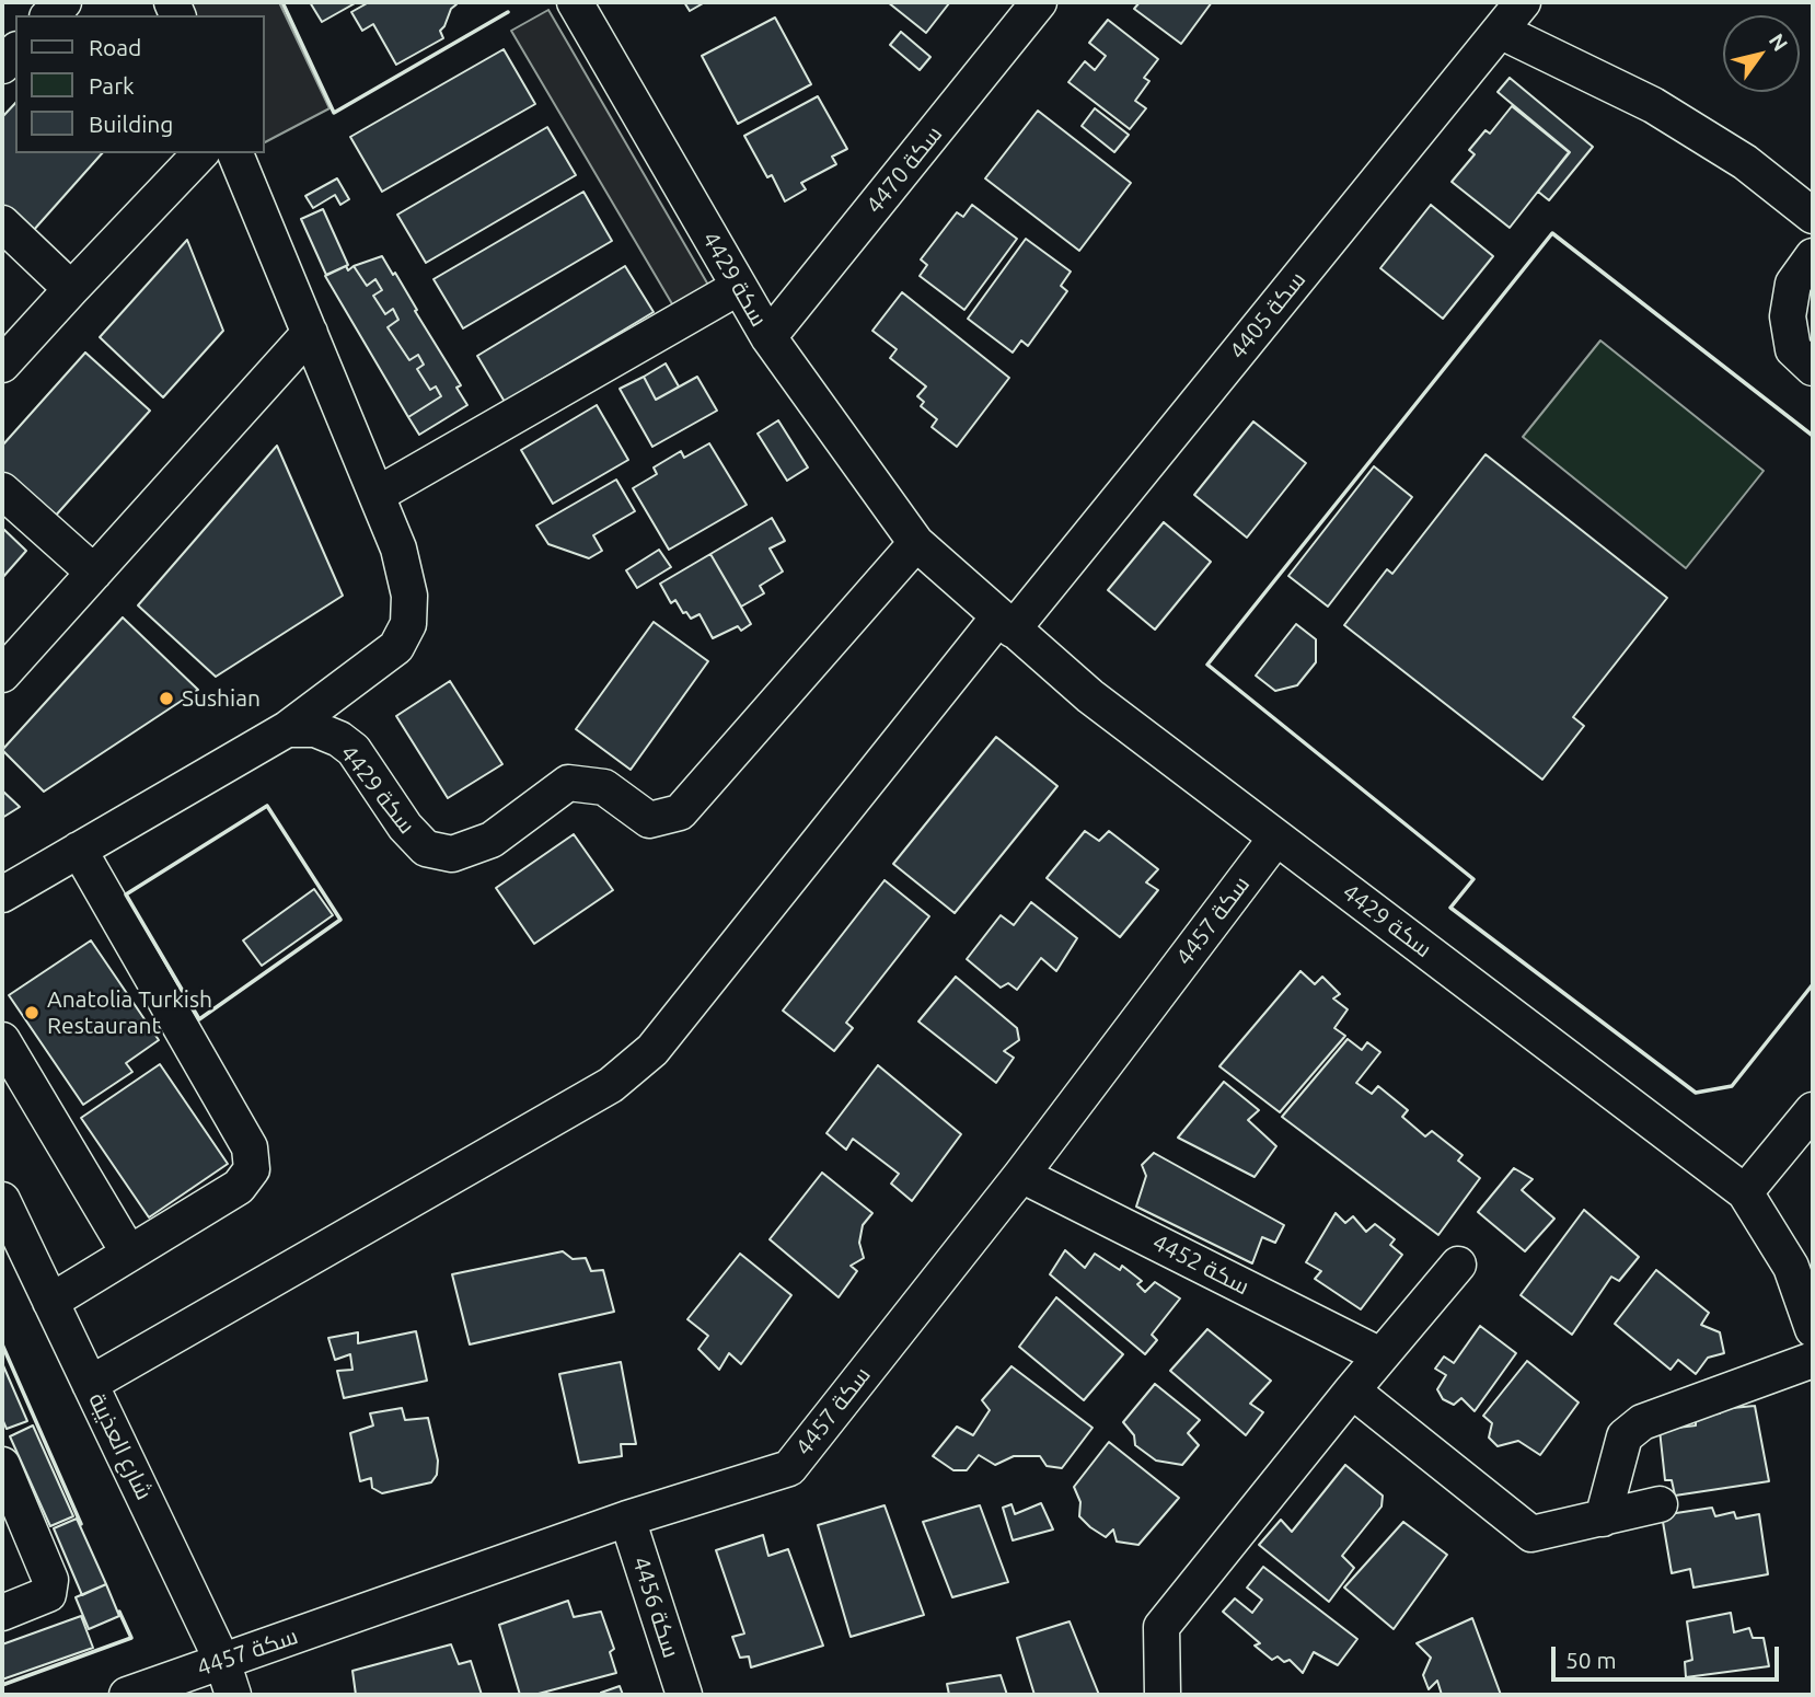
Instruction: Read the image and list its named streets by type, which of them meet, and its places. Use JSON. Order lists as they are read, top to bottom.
{
  "streets": {
    "street": [
      "سكة 4470",
      "سكة 4429",
      "سكة 4405",
      "سكة 4457",
      "سكة 4452",
      "شارع العذيبة",
      "سكة 4456"
    ]
  },
  "crossings": [
    ["سكة 4470", "سكة 4429"],
    ["سكة 4429", "سكة 4405"],
    ["سكة 4429", "سكة 4457"],
    ["سكة 4405", "شارع العذيبة"],
    ["سكة 4457", "سكة 4452"],
    ["سكة 4457", "شارع العذيبة"],
    ["سكة 4457", "سكة 4456"]
  ],
  "places": ["Sushian", "Anatolia Turkish Restaurant"],
  "legend": ["Road", "Park", "Building"],
  "scale_bar": "50 m",
  "north": "top right"
}
